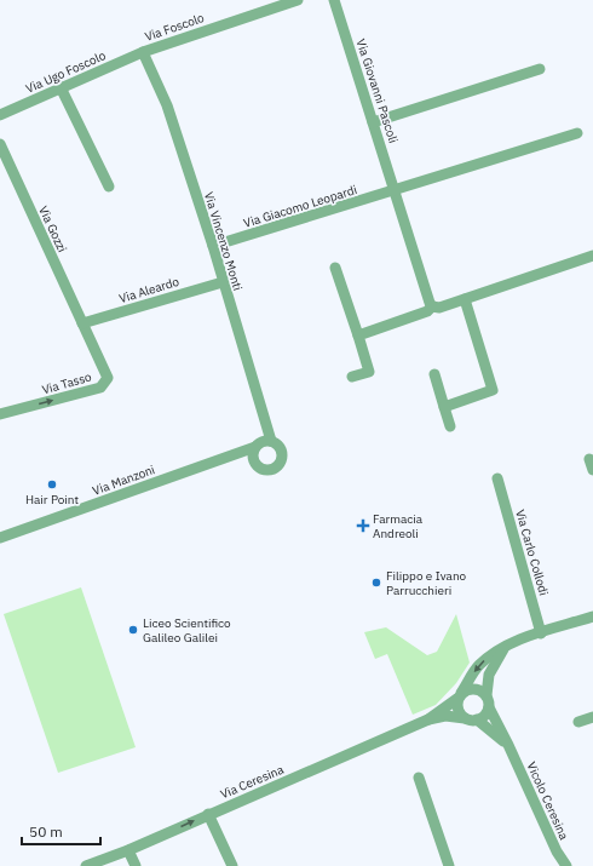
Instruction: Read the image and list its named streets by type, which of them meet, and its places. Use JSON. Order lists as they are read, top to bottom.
{
  "streets": {
    "street": [
      "Via Foscolo",
      "Via Ugo Foscolo",
      "Via Giovanni Pascoli",
      "Via Giacomo Leopardi",
      "Via Gozzi",
      "Via Vincenzo Monti",
      "Via Aleardo",
      "Via Tasso",
      "Via Manzoni",
      "Via Carlo Collodi",
      "Via Ceresina",
      "Vicolo Ceresina"
    ]
  },
  "crossings": [
    ["Via Foscolo", "Via Ugo Foscolo"],
    ["Via Foscolo", "Via Vincenzo Monti"],
    ["Via Ugo Foscolo", "Via Vincenzo Monti"],
    ["Via Giovanni Pascoli", "Via Giacomo Leopardi"],
    ["Via Giacomo Leopardi", "Via Vincenzo Monti"],
    ["Via Gozzi", "Via Aleardo"],
    ["Via Gozzi", "Via Tasso"],
    ["Via Vincenzo Monti", "Via Aleardo"],
    ["Via Vincenzo Monti", "Via Manzoni"],
    ["Via Aleardo", "Via Tasso"],
    ["Via Carlo Collodi", "Via Ceresina"],
    ["Via Ceresina", "Vicolo Ceresina"]
  ],
  "places": {
    "other": ["Hair Point", "Filippo e Ivano Parrucchieri", "Liceo Scientifico Galileo Galilei"],
    "health": ["Farmacia Andreoli"]
  },
  "scale_bar": "50 m"
}
